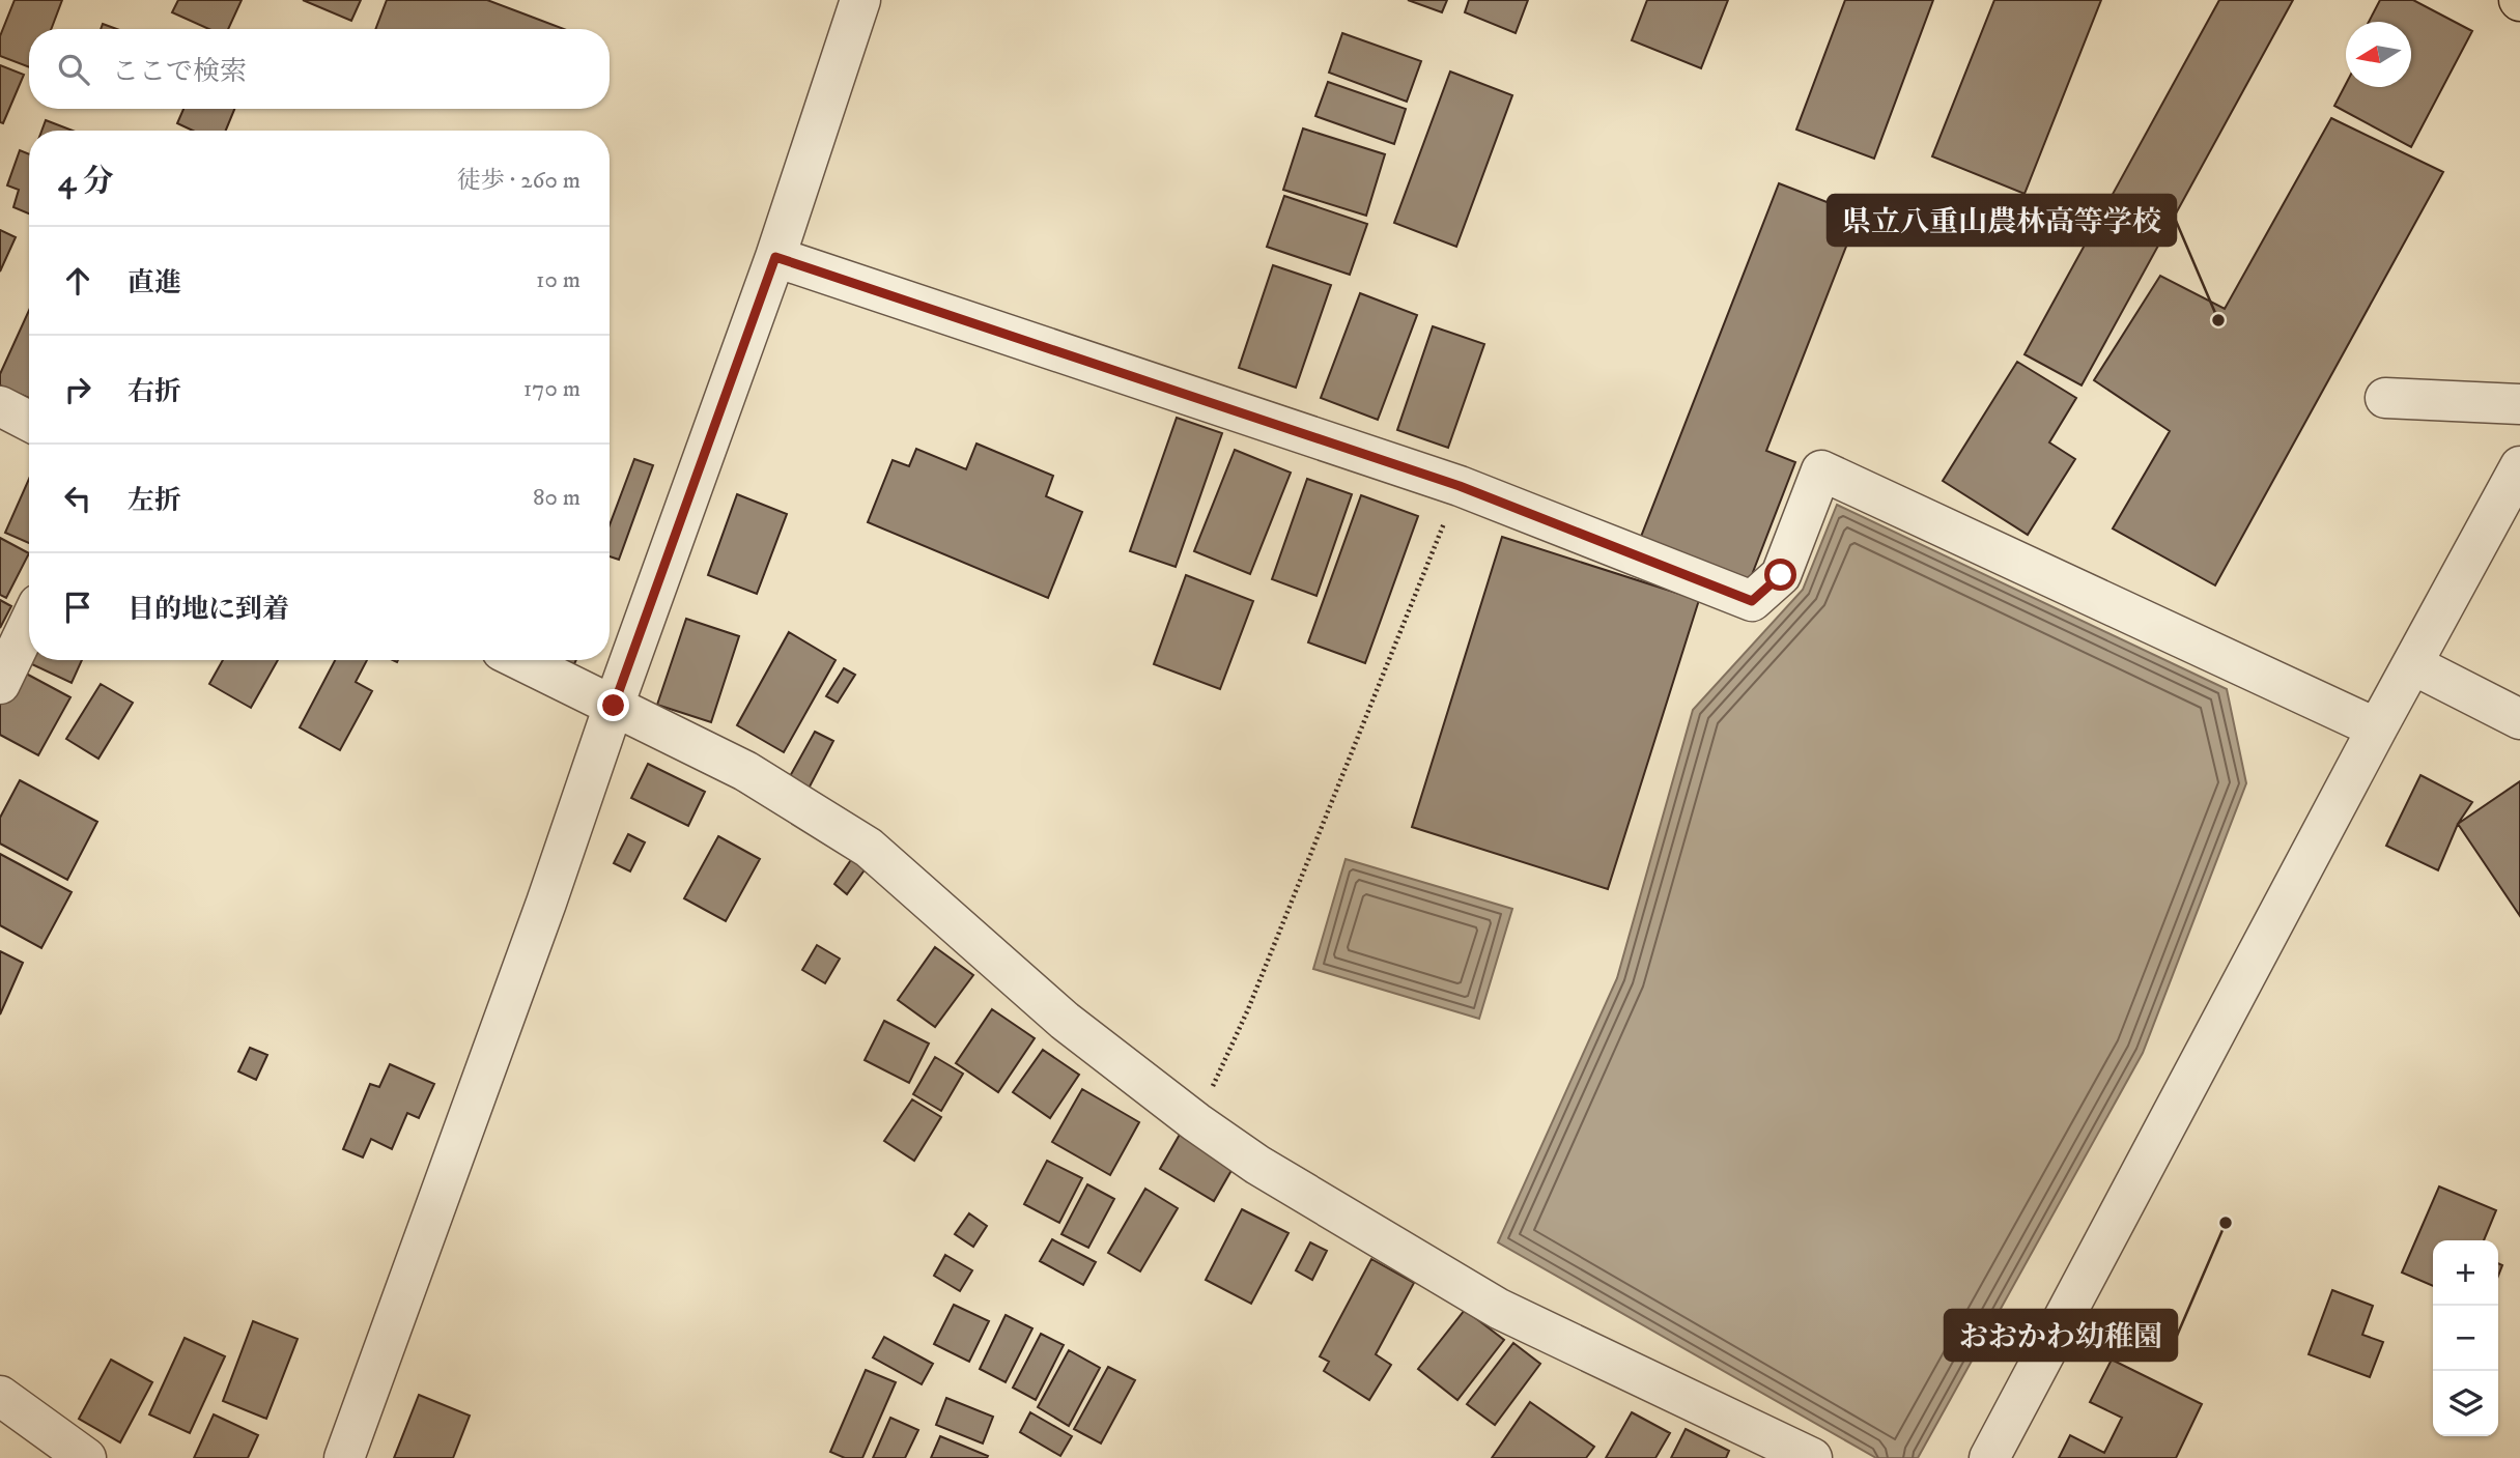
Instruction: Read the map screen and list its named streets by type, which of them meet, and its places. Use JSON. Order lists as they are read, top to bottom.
{
  "places": ["県立八重山農林高等学校", "おおかわ幼稚園"],
  "north": "left",
  "page": {
    "search": "ここで検索",
    "heading": ["4 分", "徒歩 · 260 m"],
    "list": [
      ["直進", "10 m"],
      ["右折", "170 m"],
      ["左折", "80 m"],
      "目的地に到着"
    ],
    "map_buttons": ["+", "−"]
  }
}
